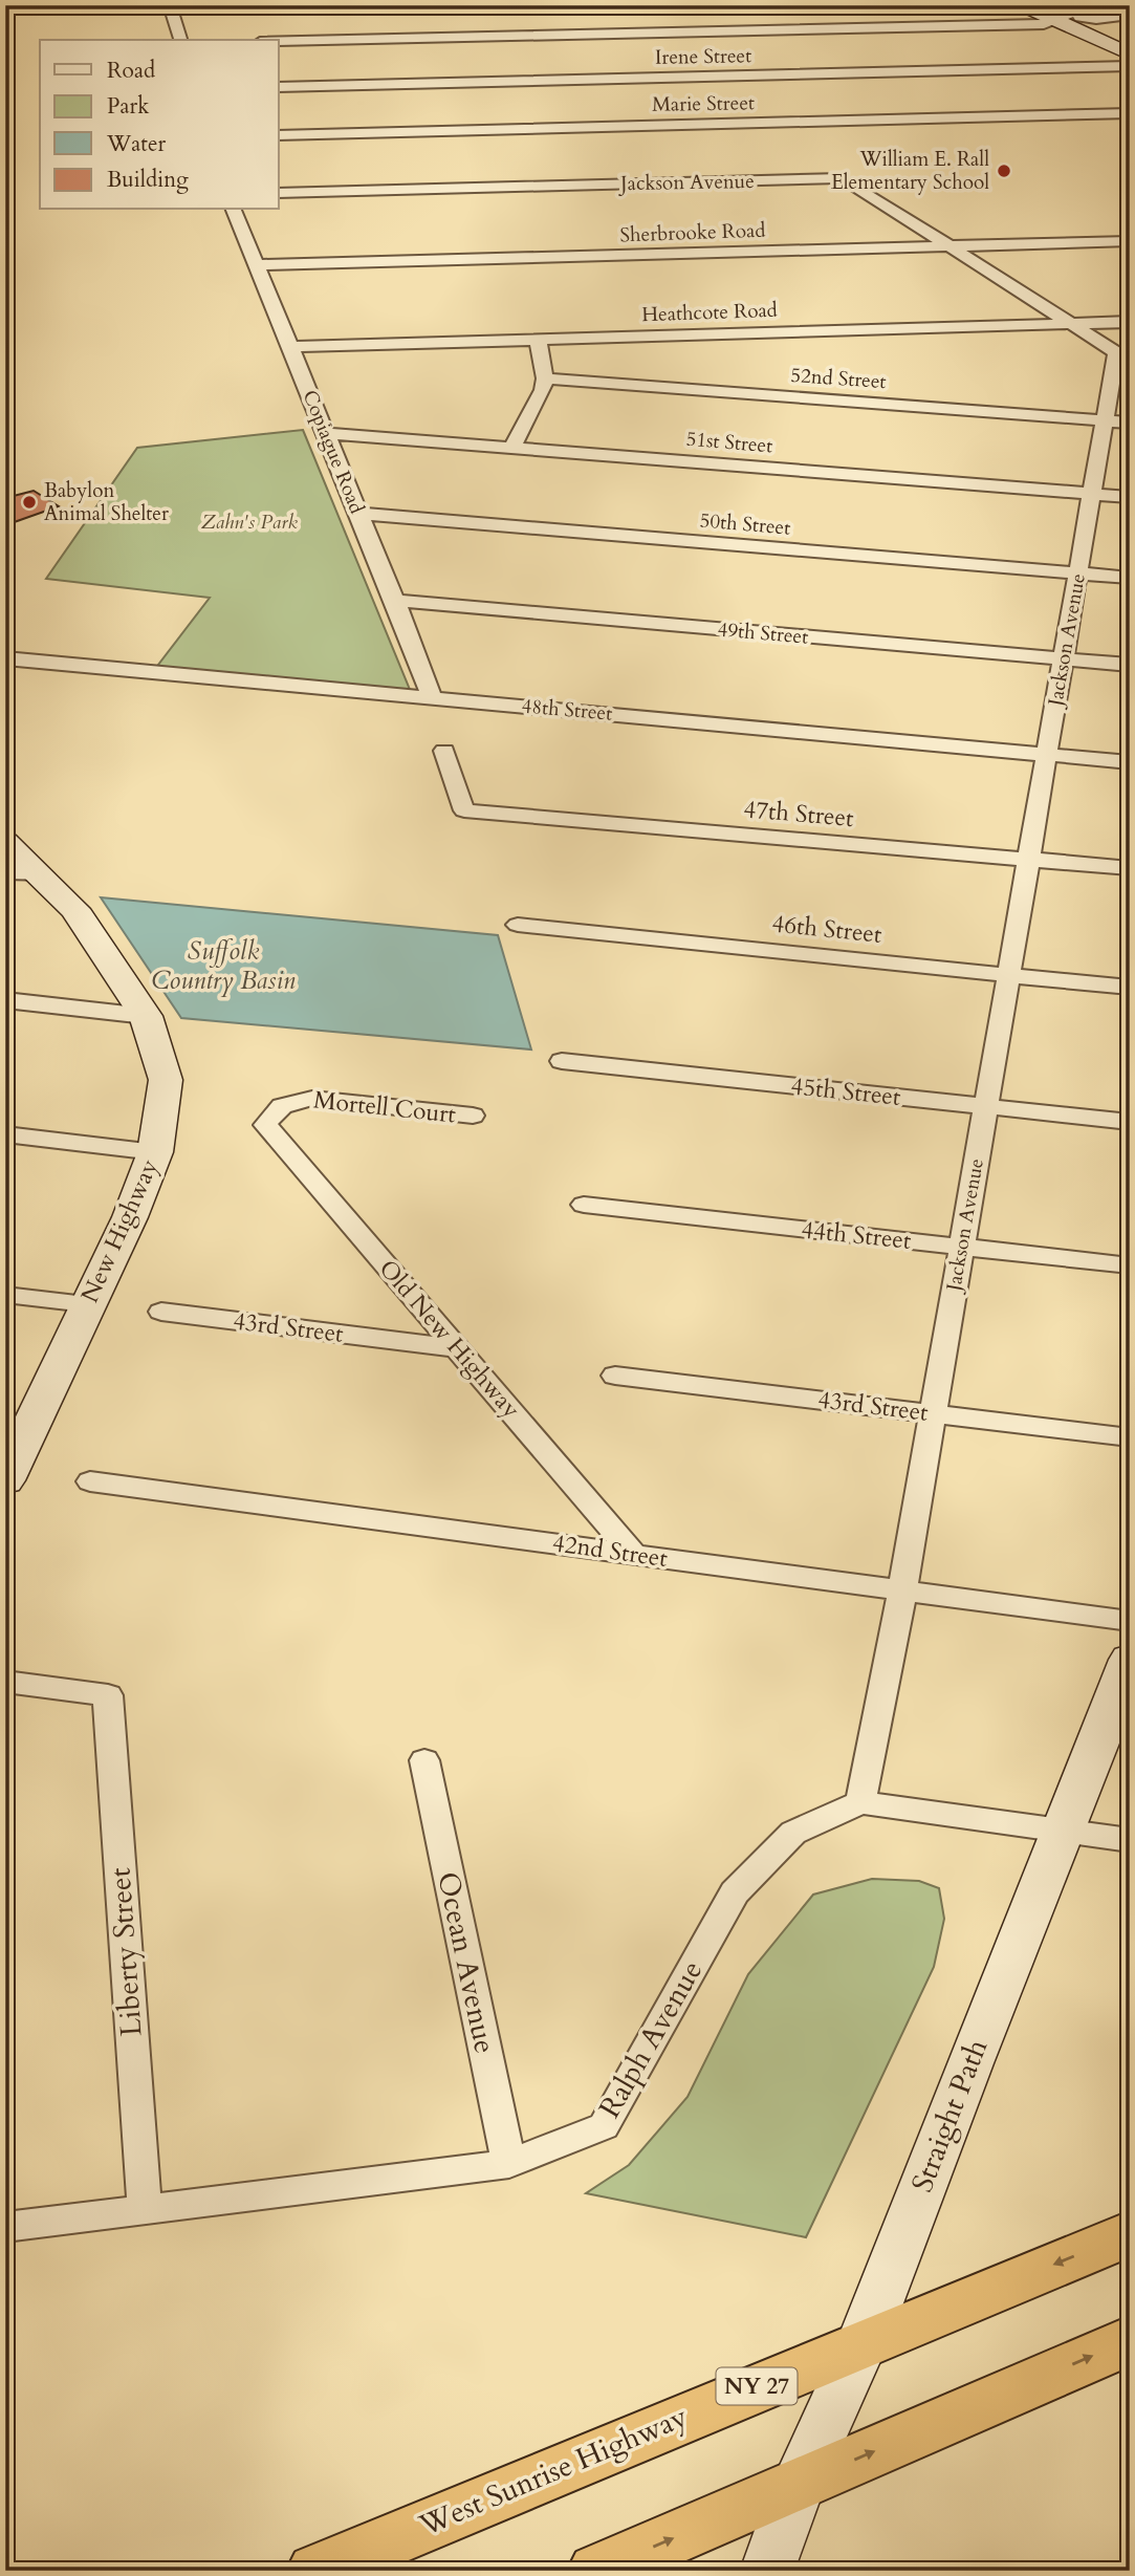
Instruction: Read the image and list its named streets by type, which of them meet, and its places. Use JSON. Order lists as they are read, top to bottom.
{
  "streets": {
    "highway": ["NY 27", "West Sunrise Highway"],
    "main road": ["New Highway", "Straight Path"],
    "street": [
      "Irene Street",
      "Marie Street",
      "Jackson Avenue",
      "Sherbrooke Road",
      "Heathcote Road",
      "52nd Street",
      "51st Street",
      "Copiague Road",
      "50th Street",
      "49th Street",
      "48th Street",
      "47th Street",
      "46th Street",
      "45th Street",
      "Mortell Court",
      "44th Street",
      "43rd Street",
      "Old New Highway",
      "42nd Street",
      "Liberty Street",
      "Ocean Avenue",
      "Ralph Avenue"
    ]
  },
  "crossings": [
    ["Jackson Avenue", "Sherbrooke Road"],
    ["Jackson Avenue", "Heathcote Road"],
    ["Jackson Avenue", "52nd Street"],
    ["Jackson Avenue", "51st Street"],
    ["Jackson Avenue", "50th Street"],
    ["Jackson Avenue", "49th Street"],
    ["Jackson Avenue", "48th Street"],
    ["Jackson Avenue", "47th Street"],
    ["Jackson Avenue", "46th Street"],
    ["Jackson Avenue", "45th Street"],
    ["Jackson Avenue", "44th Street"],
    ["Jackson Avenue", "43rd Street"],
    ["Jackson Avenue", "42nd Street"],
    ["Jackson Avenue", "Ralph Avenue"],
    ["Sherbrooke Road", "Copiague Road"],
    ["Heathcote Road", "Copiague Road"],
    ["51st Street", "Copiague Road"],
    ["Copiague Road", "50th Street"],
    ["Copiague Road", "49th Street"],
    ["Copiague Road", "48th Street"],
    ["Mortell Court", "Old New Highway"],
    ["43rd Street", "Old New Highway"],
    ["Old New Highway", "42nd Street"],
    ["Liberty Street", "Ralph Avenue"],
    ["Ocean Avenue", "Ralph Avenue"],
    ["Straight Path", "West Sunrise Highway"]
  ],
  "water": ["Suffolk Country Basin"],
  "parks": ["Zahn's Park"],
  "places": ["William E. Rall Elementary School", "Babylon Animal Shelter"],
  "legend": [
    "Road",
    "Park",
    "Water",
    "Building"
  ]
}
